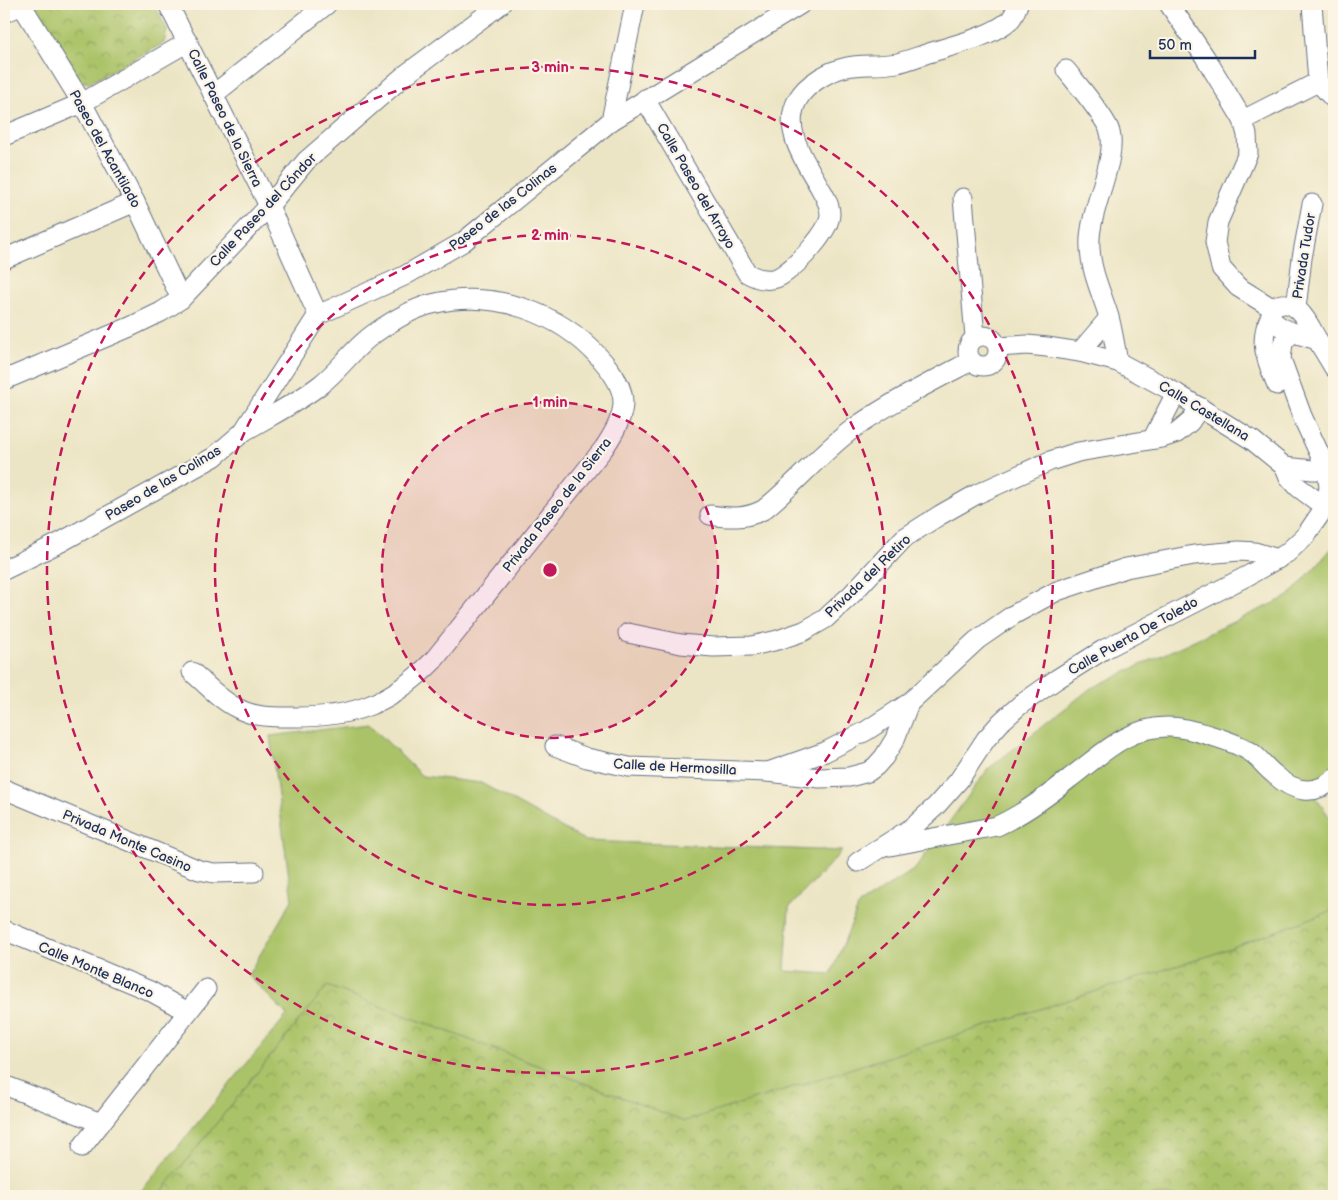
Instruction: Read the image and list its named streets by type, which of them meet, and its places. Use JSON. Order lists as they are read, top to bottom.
{
  "streets": {
    "street": [
      "Calle Paseo de la Sierra",
      "Paseo del Acantilado",
      "Calle Paseo del Arroyo",
      "Paseo de las Colinas",
      "Calle Paseo del Cóndor",
      "Privada Tudor",
      "Calle Castellana",
      "Privada Paseo de la Sierra",
      "Privada del Retiro",
      "Calle Puerta De Toledo",
      "Calle de Hermosilla",
      "Privada Monte Casino",
      "Calle Monte Blanco"
    ]
  },
  "crossings": [
    ["Calle Paseo de la Sierra", "Paseo de las Colinas"],
    ["Calle Paseo de la Sierra", "Calle Paseo del Cóndor"],
    ["Paseo del Acantilado", "Calle Paseo del Cóndor"],
    ["Calle Paseo del Arroyo", "Paseo de las Colinas"],
    ["Paseo de las Colinas", "Privada Paseo de la Sierra"],
    ["Calle Castellana", "Calle Puerta De Toledo"]
  ],
  "scale_bar": "50 m",
  "rings": ["3 min", "2 min", "1 min"]
}
